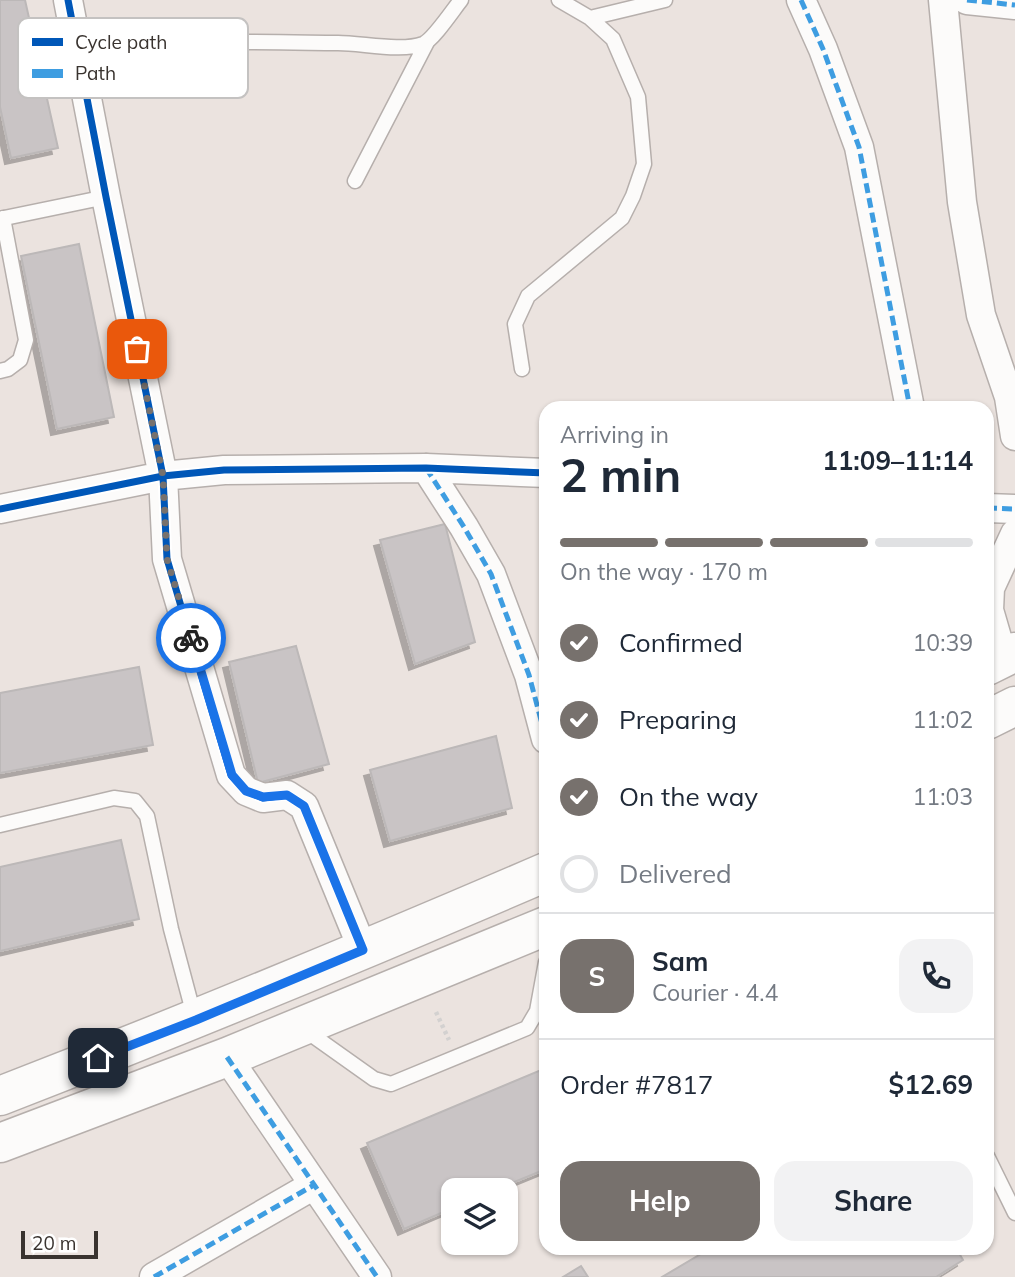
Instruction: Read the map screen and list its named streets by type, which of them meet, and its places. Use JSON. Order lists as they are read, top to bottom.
{
  "legend": ["Cycle path", "Path"],
  "scale_bar": "20 m",
  "page": {
    "heading": ["2 min", "Arriving in", "11:09–11:14"],
    "panel": [
      "Sam",
      "Courier · 4.4",
      "Order #7817",
      "$12.69"
    ],
    "bar": "On the way · 170 m",
    "list": [
      ["Confirmed", "10:39"],
      ["Preparing", "11:02"],
      ["On the way", "11:03"],
      "Delivered"
    ],
    "round": "S",
    "buttons": ["Help", "Share"],
    "scale": "20 m"
  }
}
